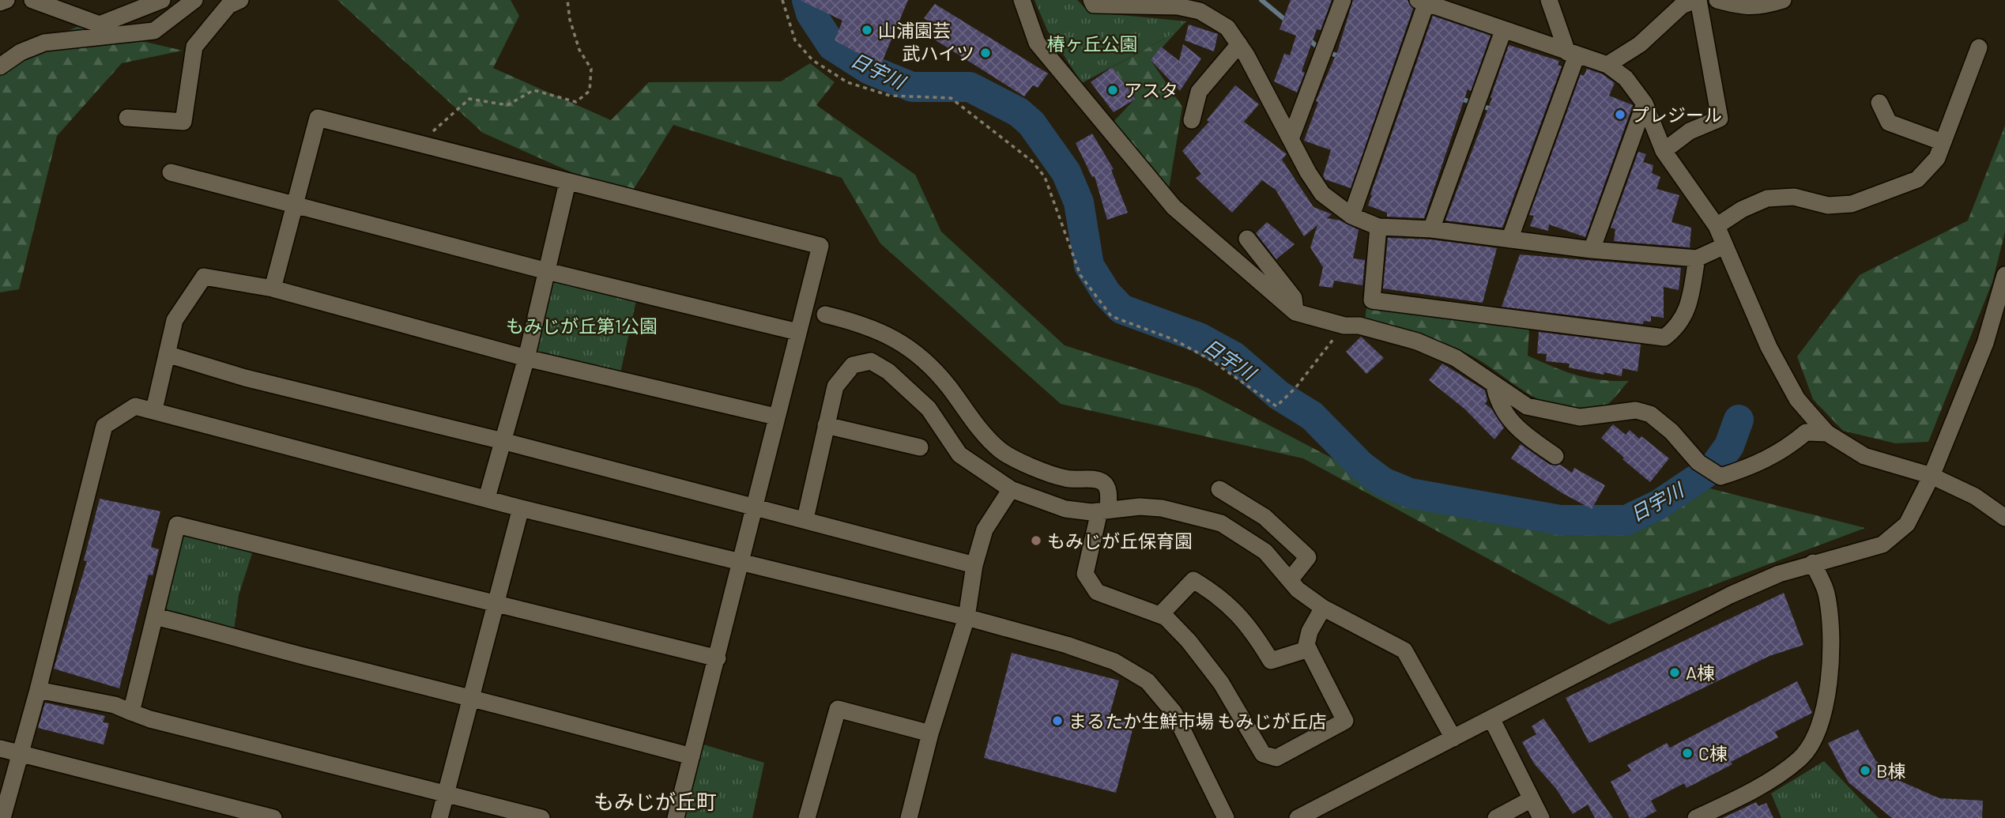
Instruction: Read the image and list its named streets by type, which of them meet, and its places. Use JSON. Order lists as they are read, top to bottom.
{
  "districts": ["もみじが丘町"],
  "water": ["日宇川"],
  "parks": ["椿ヶ丘公園", "もみじが丘第1公園"],
  "places": [
    "山浦園芸",
    "武ハイツ",
    "アスタ",
    "プレジール",
    "もみじが丘保育園",
    "A棟",
    "まるたか生鮮市場 もみじが丘店",
    "C棟",
    "B棟"
  ]
}
